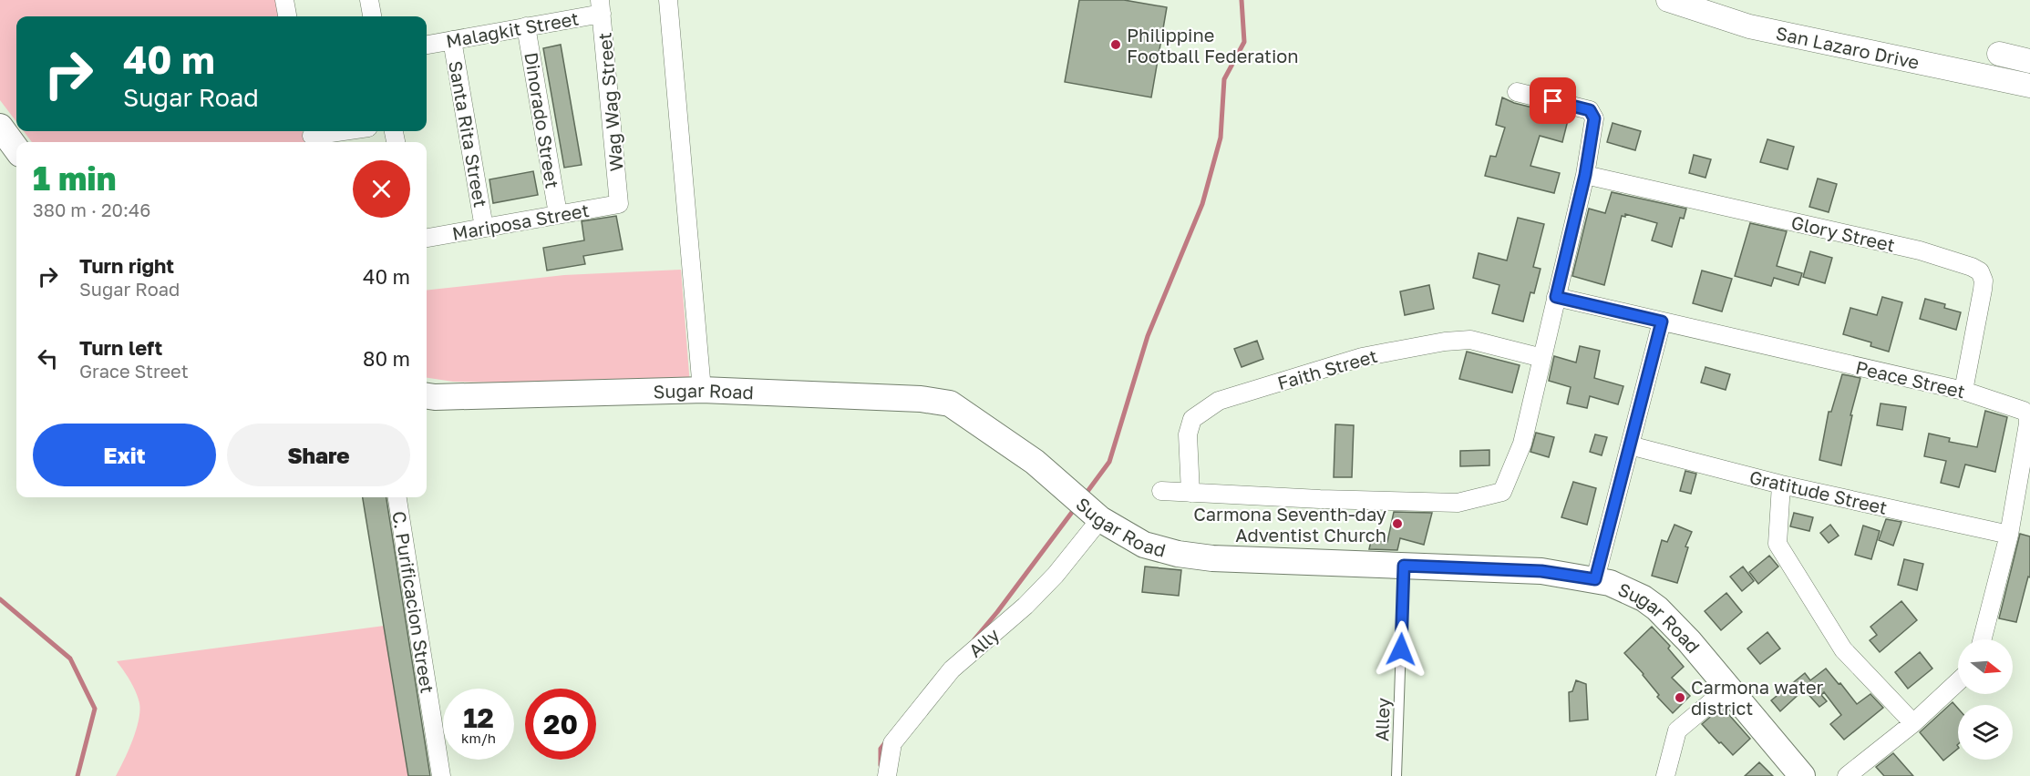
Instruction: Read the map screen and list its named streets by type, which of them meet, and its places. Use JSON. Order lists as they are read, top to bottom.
{
  "streets": {
    "main road": ["Sugar Road"],
    "street": [
      "Malagkit Street",
      "San Lazaro Drive",
      "Wag Wag Street",
      "Dinorado Street",
      "Santa Rita Street",
      "Mariposa Street",
      "Glory Street",
      "Faith Street",
      "Peace Street",
      "Gratitude Street",
      "C. Purificacion Street",
      "Ally"
    ],
    "lane": ["Alley"]
  },
  "crossings": [
    ["Malagkit Street", "Wag Wag Street"],
    ["Malagkit Street", "Dinorado Street"],
    ["Malagkit Street", "Santa Rita Street"],
    ["Wag Wag Street", "Mariposa Street"],
    ["Dinorado Street", "Mariposa Street"],
    ["Santa Rita Street", "Mariposa Street"],
    ["Glory Street", "Peace Street"],
    ["Peace Street", "Gratitude Street"],
    ["Sugar Road", "Ally"],
    ["Sugar Road", "Alley"]
  ],
  "places": ["Philippine Football Federation", "Carmona Seventh-day Adventist Church", "Carmona water district"],
  "north": "right",
  "page": {
    "turn": ["40 m", "Sugar Road"],
    "heading": ["1 min", "380 m · 20:46"],
    "list": [
      {
        "name": "Turn right",
        "note": "Sugar Road",
        "value": "40 m"
      },
      {
        "name": "Turn left",
        "note": "Grace Street",
        "value": "80 m"
      }
    ],
    "buttons": ["Exit", "Share"],
    "speed": "12 km/h",
    "limit": "20"
  }
}
